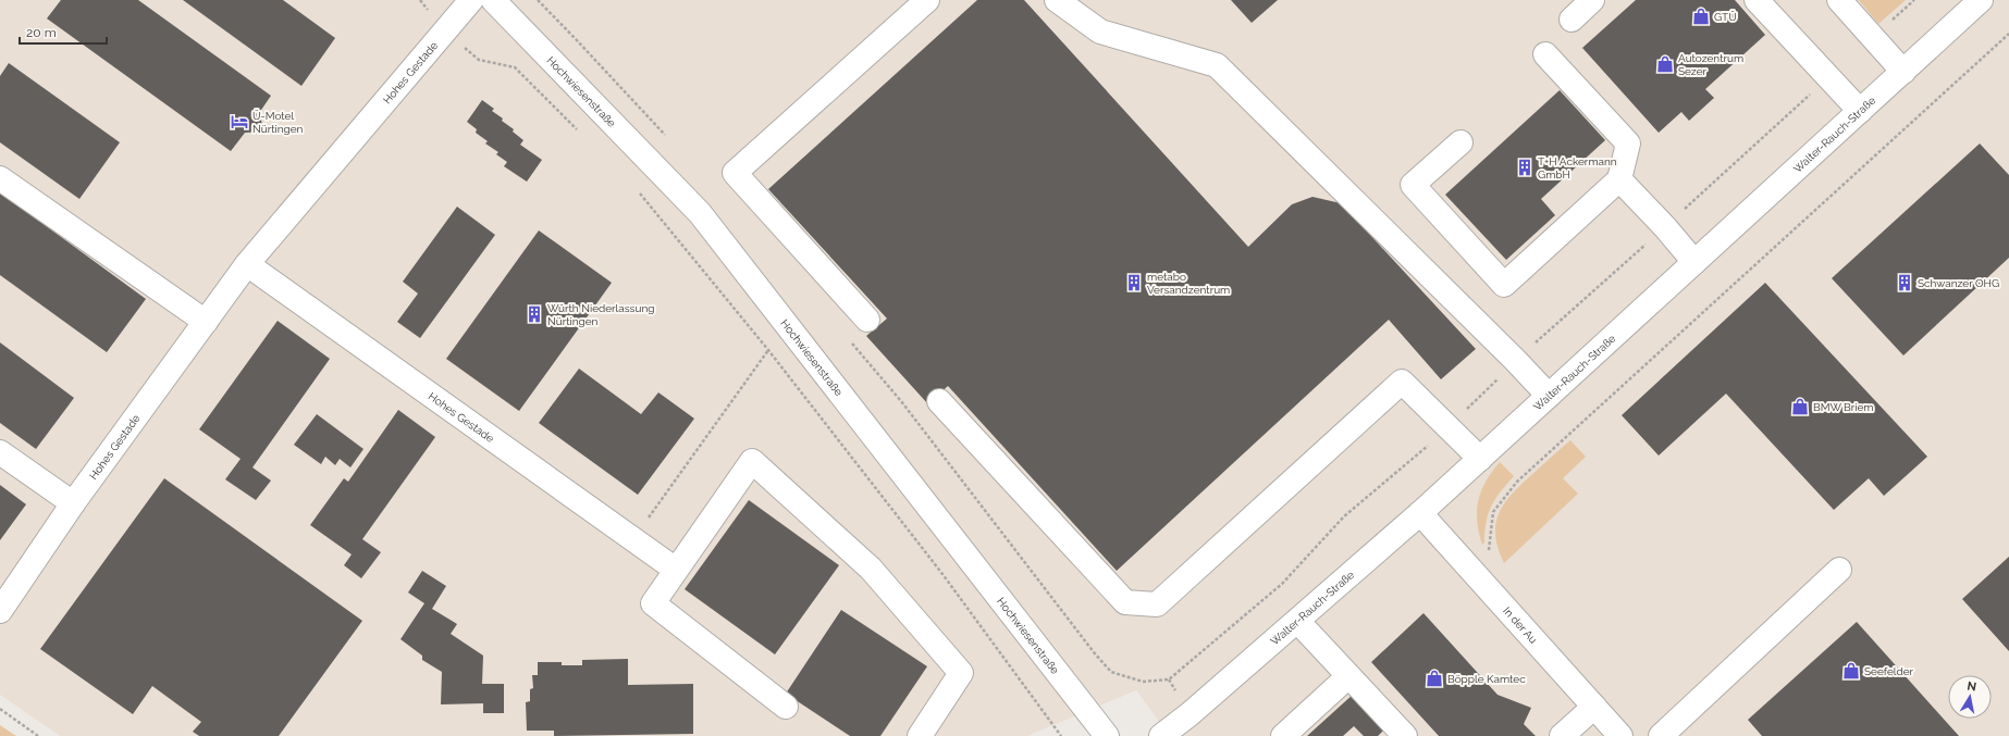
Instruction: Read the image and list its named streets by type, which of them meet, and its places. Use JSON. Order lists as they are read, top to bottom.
{
  "streets": {
    "street": [
      "Hohes Gestade",
      "Hochwiesenstraße",
      "Walter-Rauch-Straße",
      "In der Au"
    ]
  },
  "crossings": [
    ["Walter-Rauch-Straße", "In der Au"]
  ],
  "places": {
    "shop": [
      "GTÜ",
      "Autozentrum Sezer",
      "BMW Briem",
      "Seefelder",
      "Böpple Kamtec"
    ],
    "hotel": ["Ü-Motel Nürtingen"],
    "building": [
      "T+H Ackermann GmbH",
      "metabo Versandzentrum",
      "Schwanzer OHG",
      "Würth Niederlassung Nürtingen"
    ]
  },
  "scale_bar": "20 m",
  "north": "top"
}
